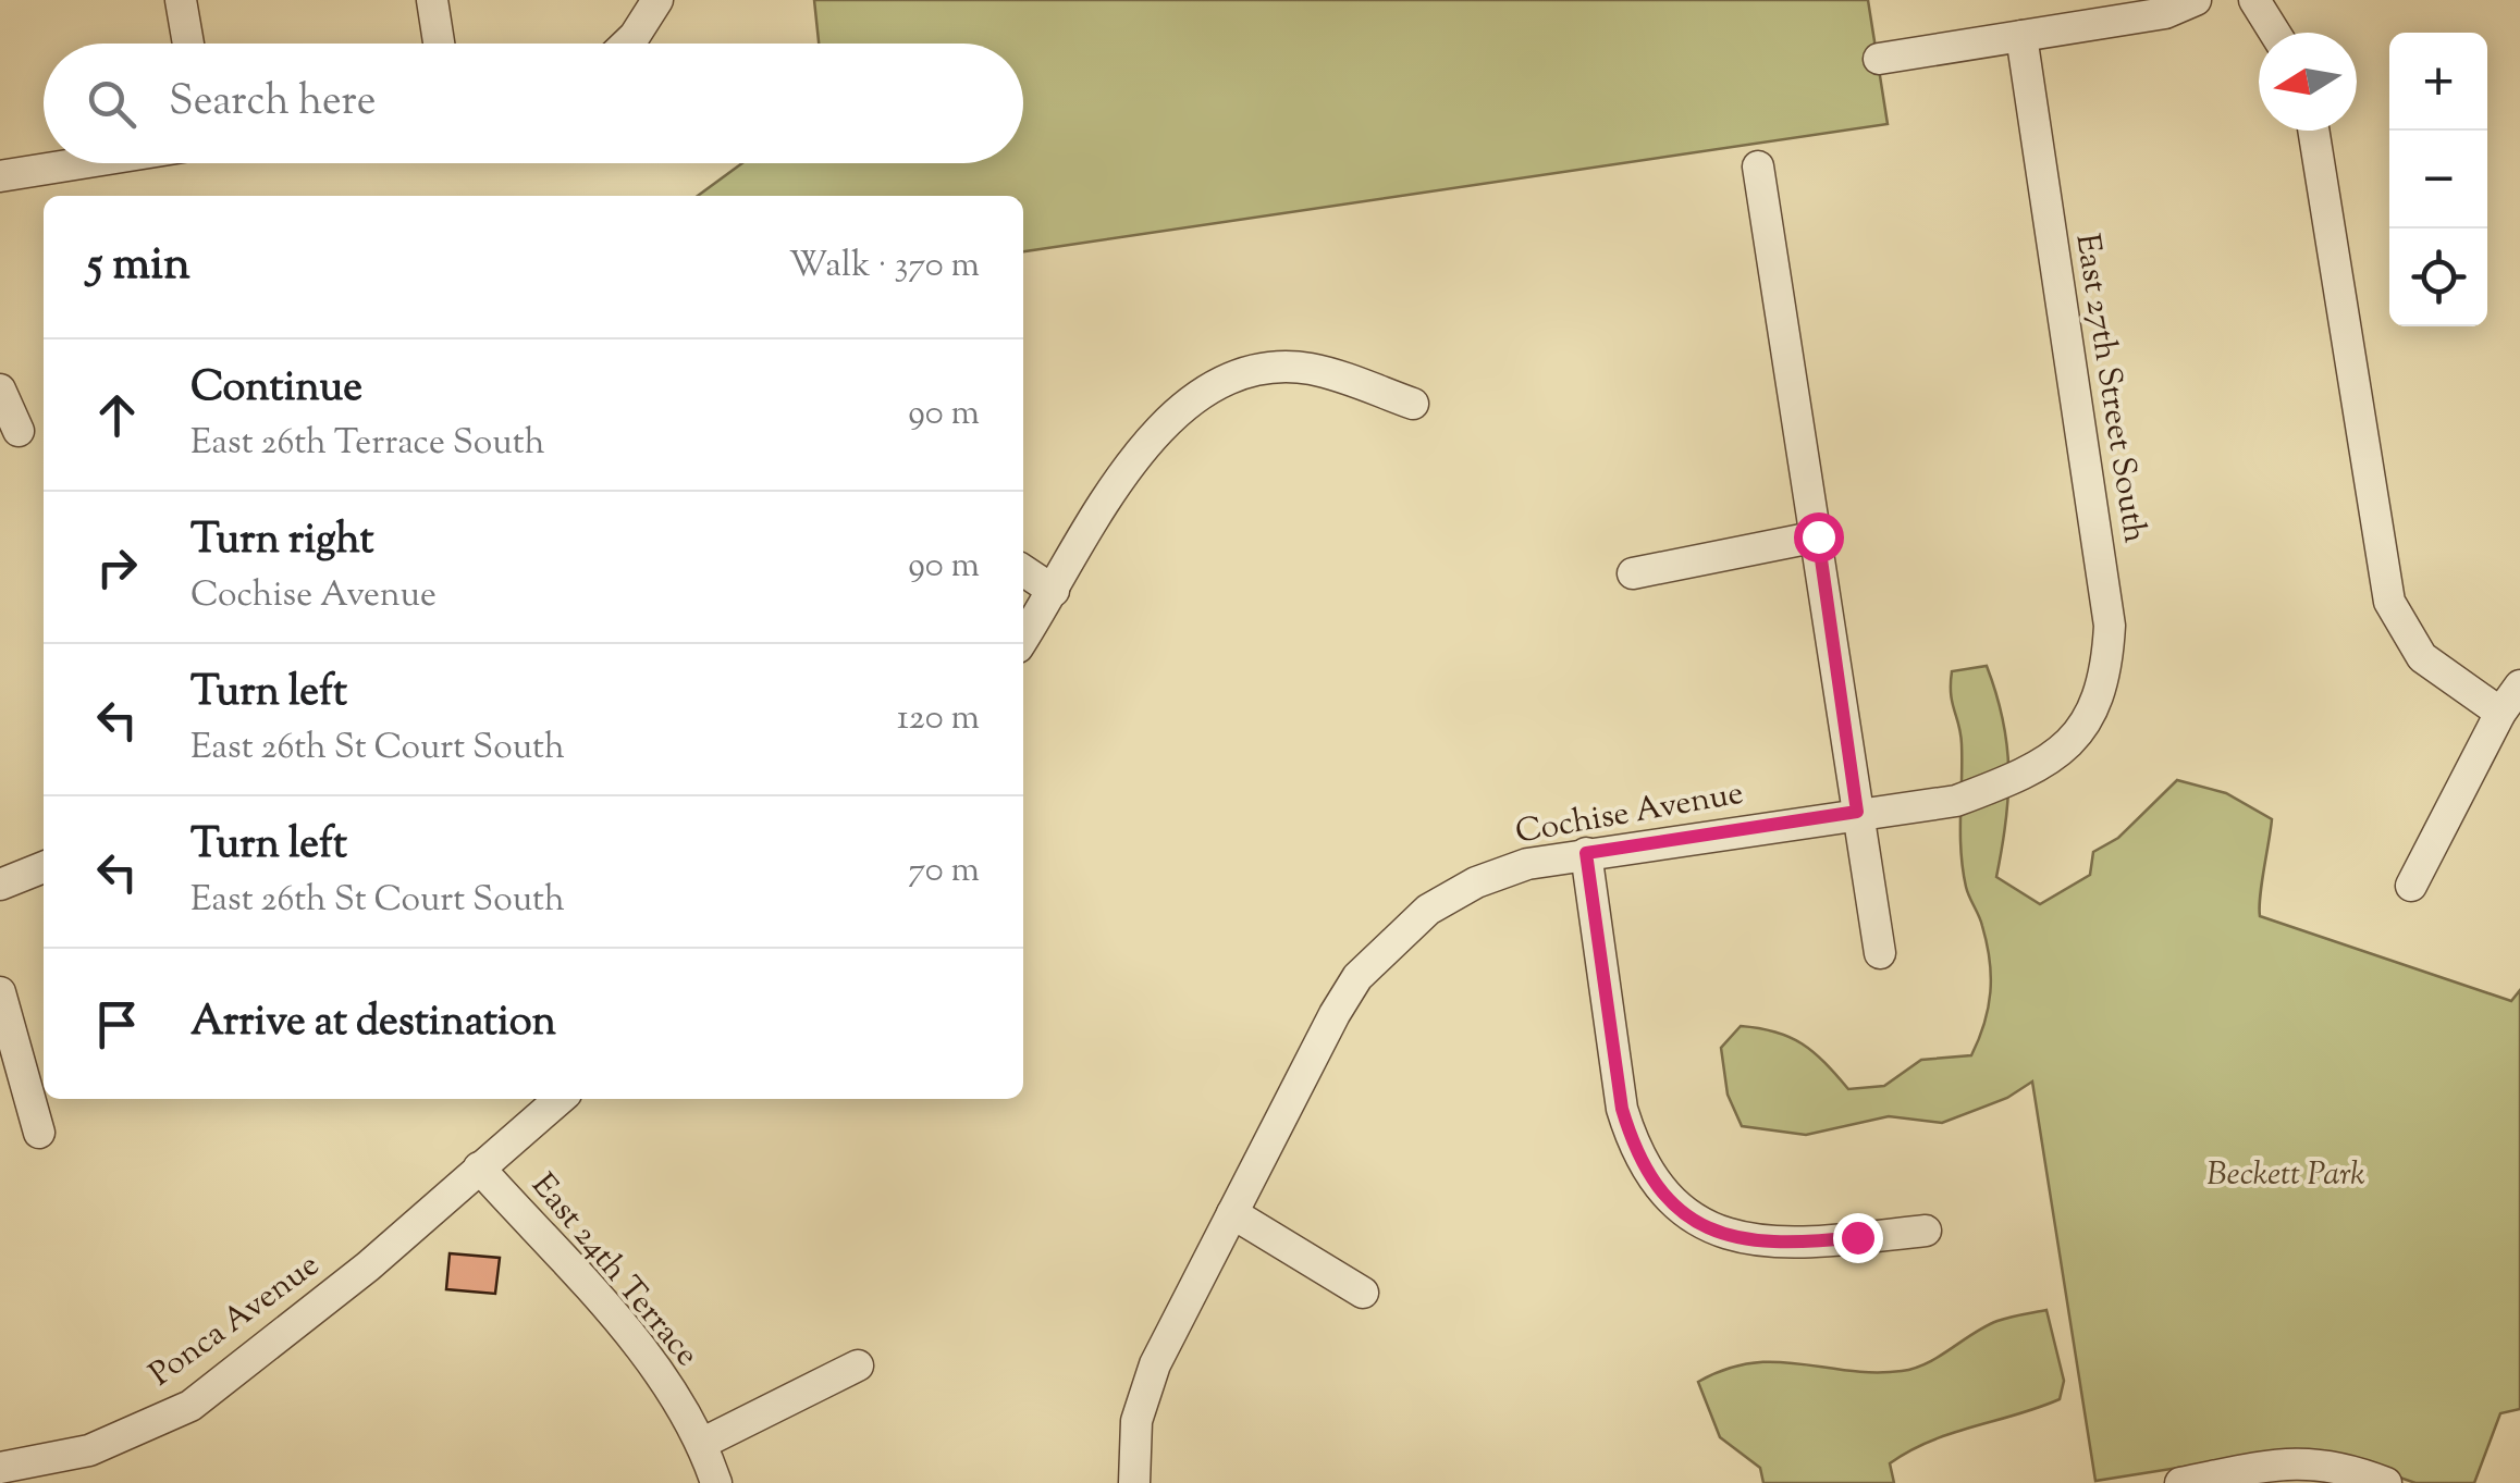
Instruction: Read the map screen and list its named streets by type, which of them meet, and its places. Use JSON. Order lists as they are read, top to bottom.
{
  "streets": {
    "street": [
      "East 27th Street South",
      "Cochise Avenue",
      "East 24th Terrace",
      "Ponca Avenue"
    ]
  },
  "crossings": [
    ["East 27th Street South", "Cochise Avenue"],
    ["East 24th Terrace", "Ponca Avenue"]
  ],
  "parks": ["Beckett Park"],
  "north": "left",
  "page": {
    "map_buttons": ["+", "−"],
    "search": "Search here",
    "heading": ["5 min", "Walk · 370 m"],
    "list": [
      ["Continue", "East 26th Terrace South", "90 m"],
      ["Turn right", "Cochise Avenue", "90 m"],
      ["Turn left", "East 26th St Court South", "120 m"],
      ["Turn left", "East 26th St Court South", "70 m"],
      "Arrive at destination"
    ]
  }
}
